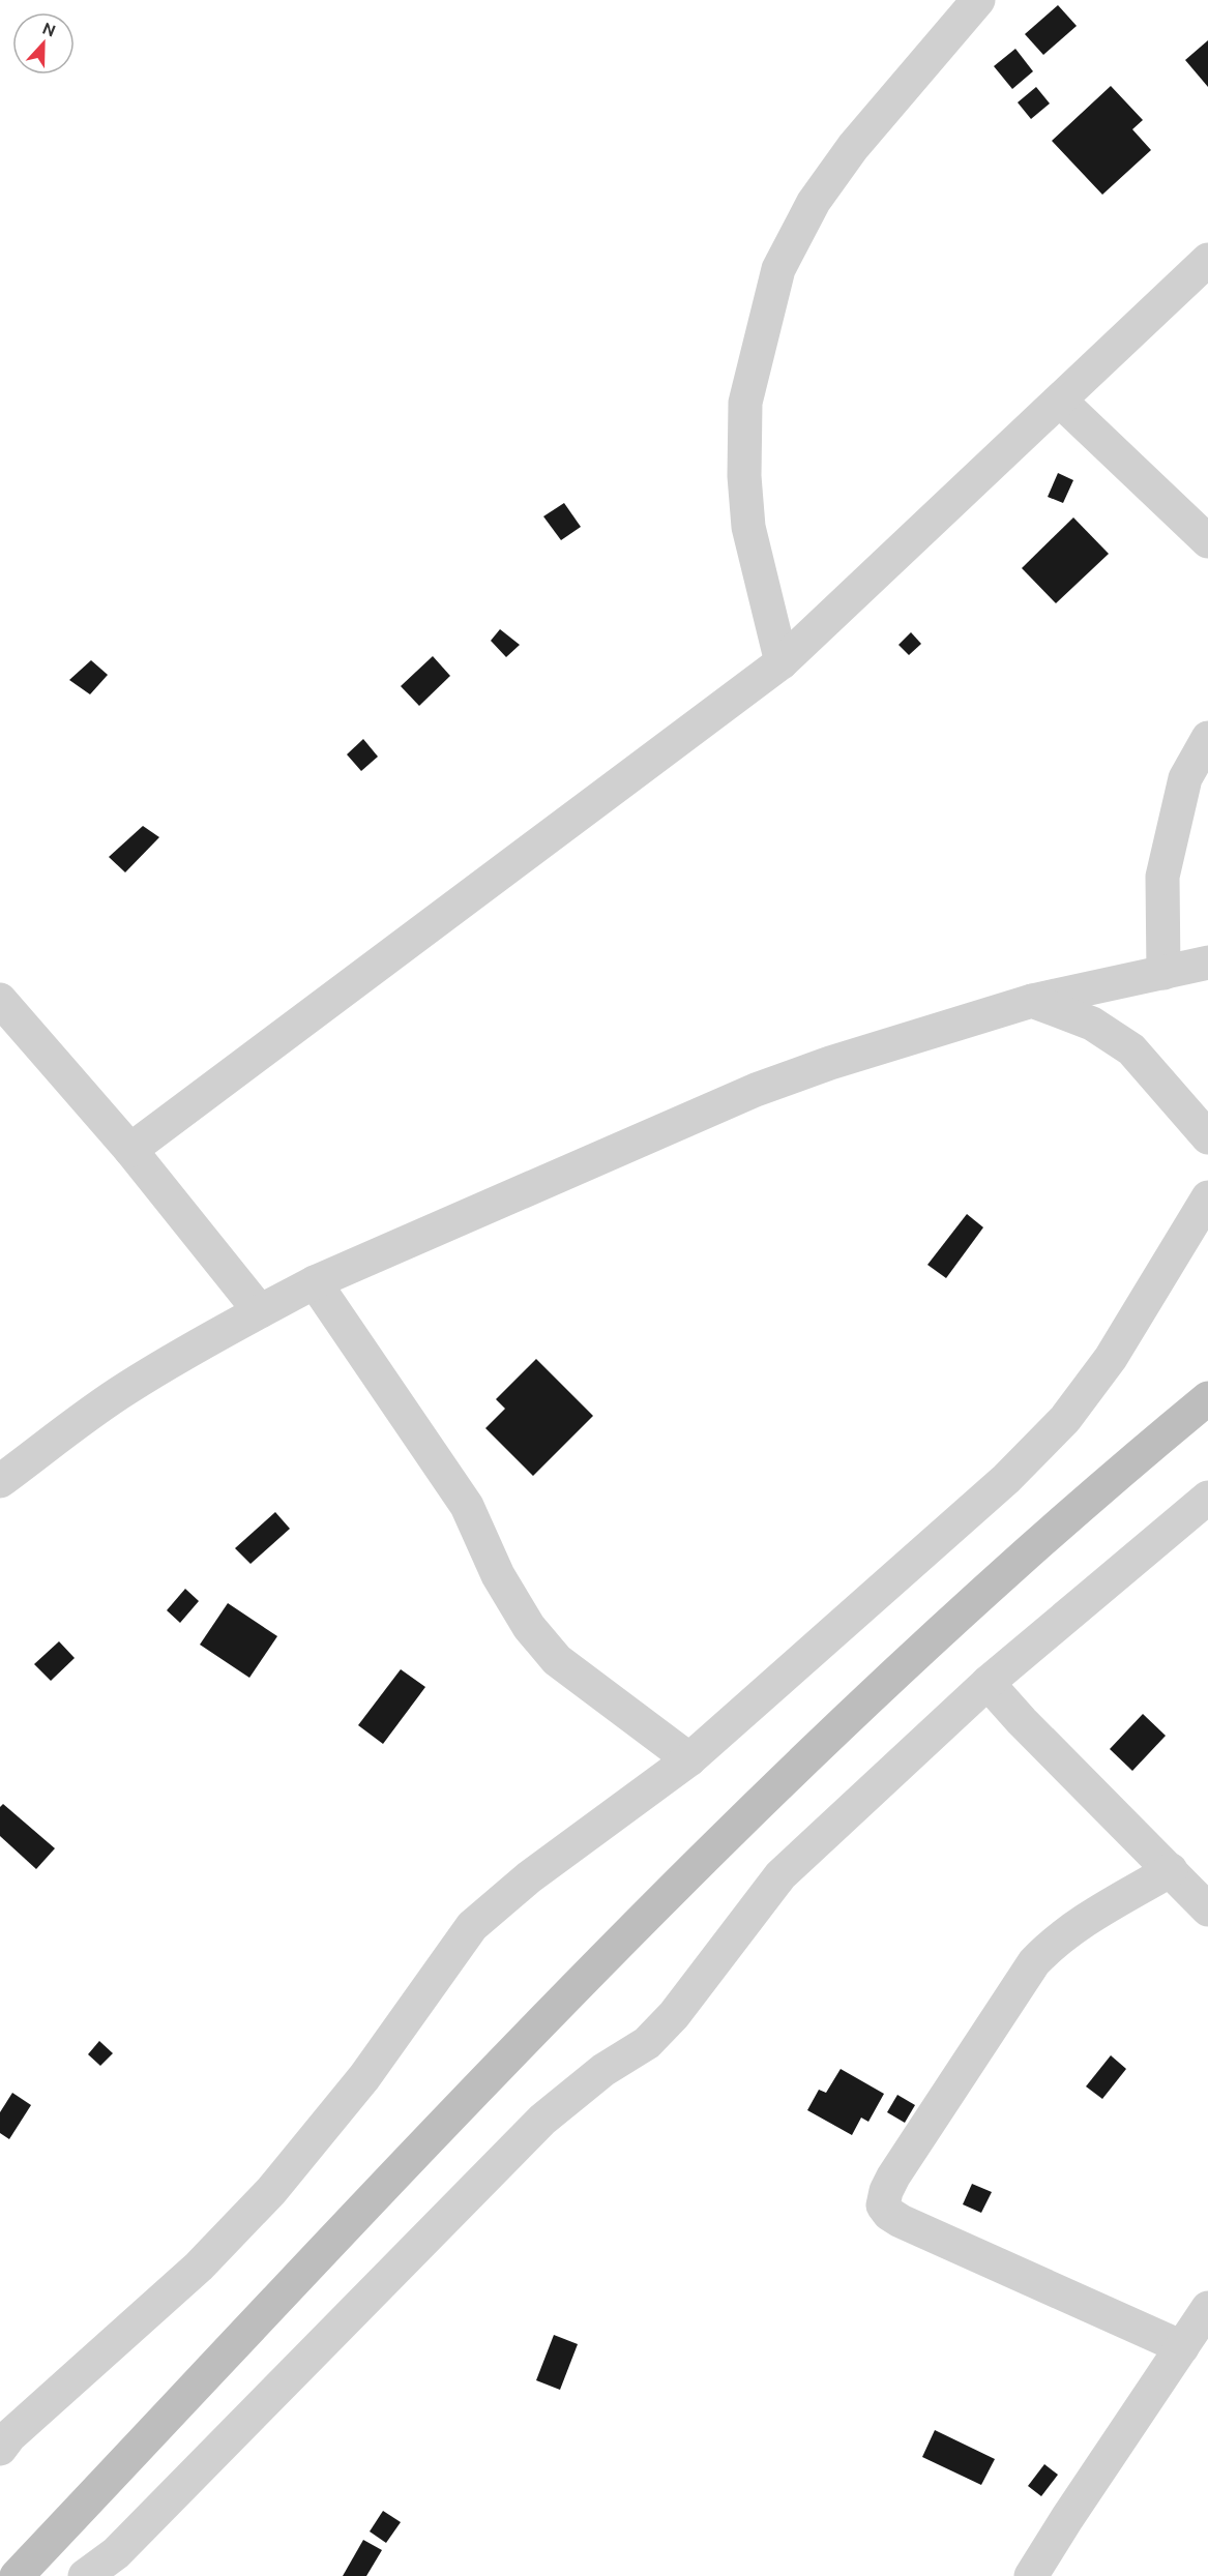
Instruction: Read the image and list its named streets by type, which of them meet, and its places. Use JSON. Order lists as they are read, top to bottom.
{
  "north": "top"
}
